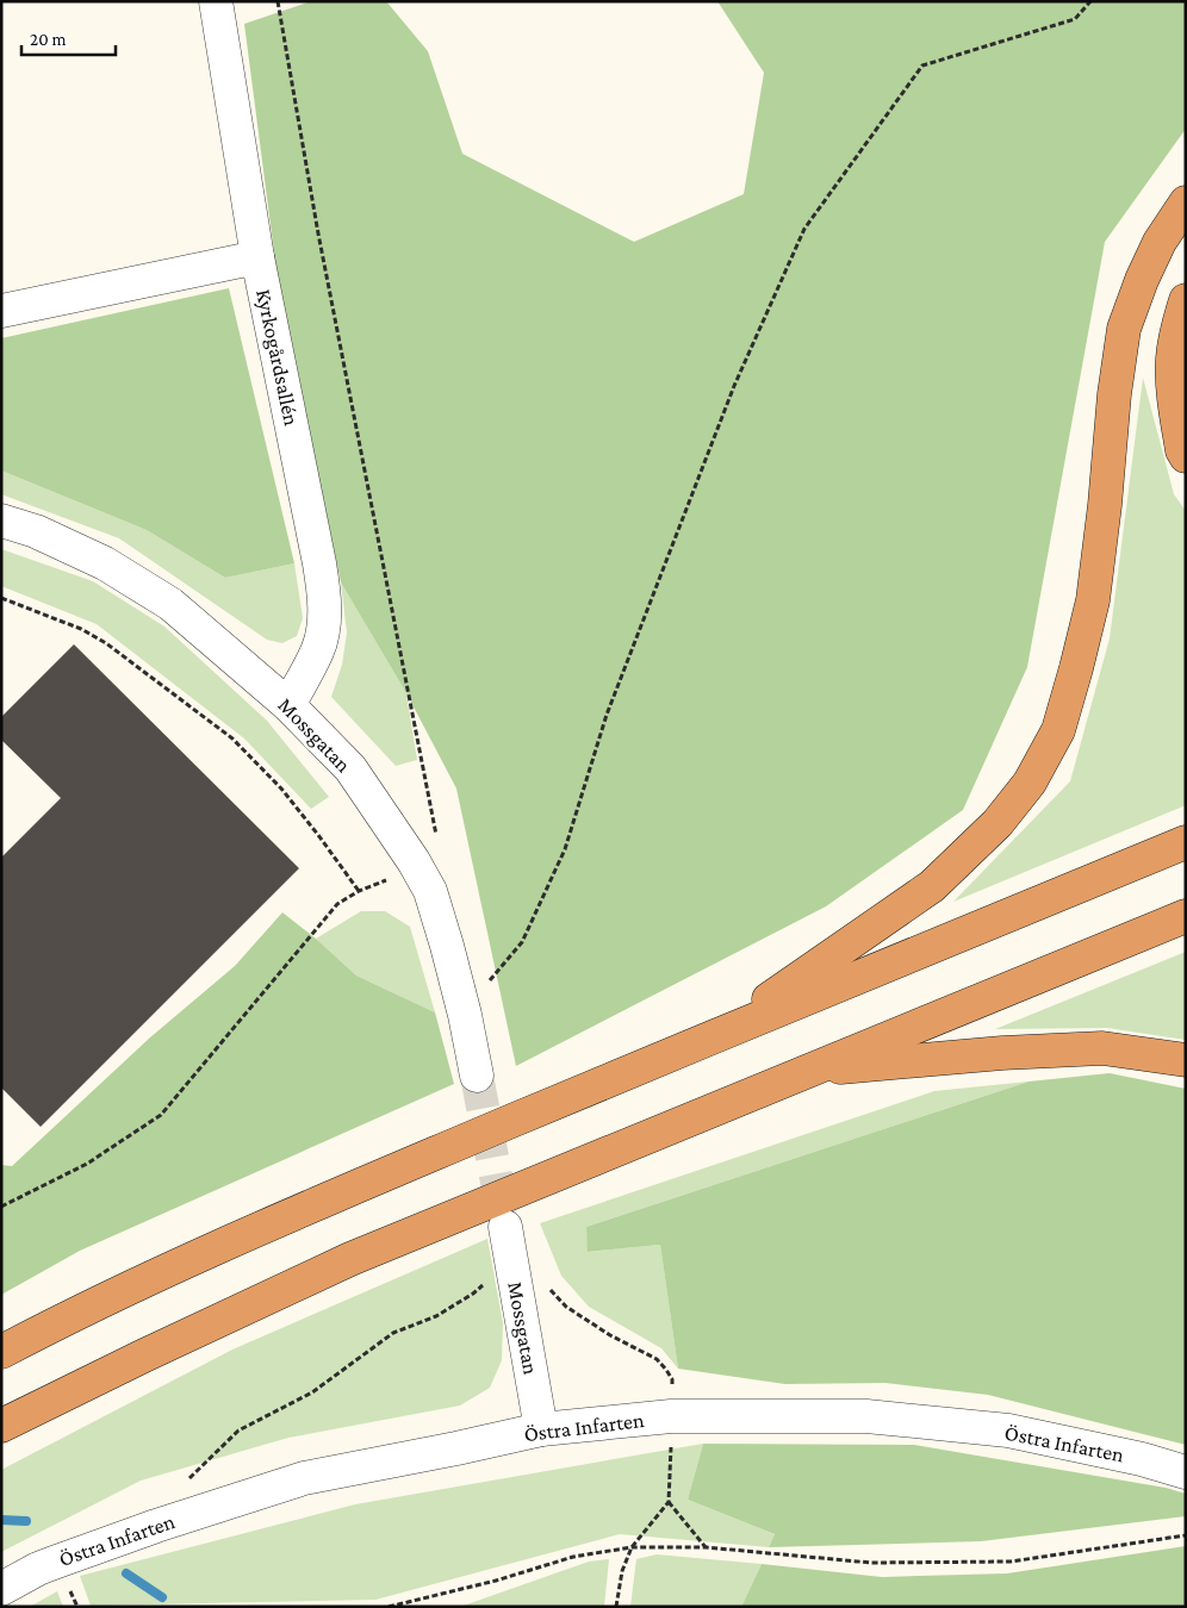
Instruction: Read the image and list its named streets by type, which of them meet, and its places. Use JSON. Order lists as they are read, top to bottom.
{
  "streets": {
    "street": ["Kyrkogårdsallén", "Mossgatan", "Östra Infarten"]
  },
  "crossings": [
    ["Kyrkogårdsallén", "Mossgatan"],
    ["Mossgatan", "Östra Infarten"]
  ],
  "scale_bar": "20 m"
}
